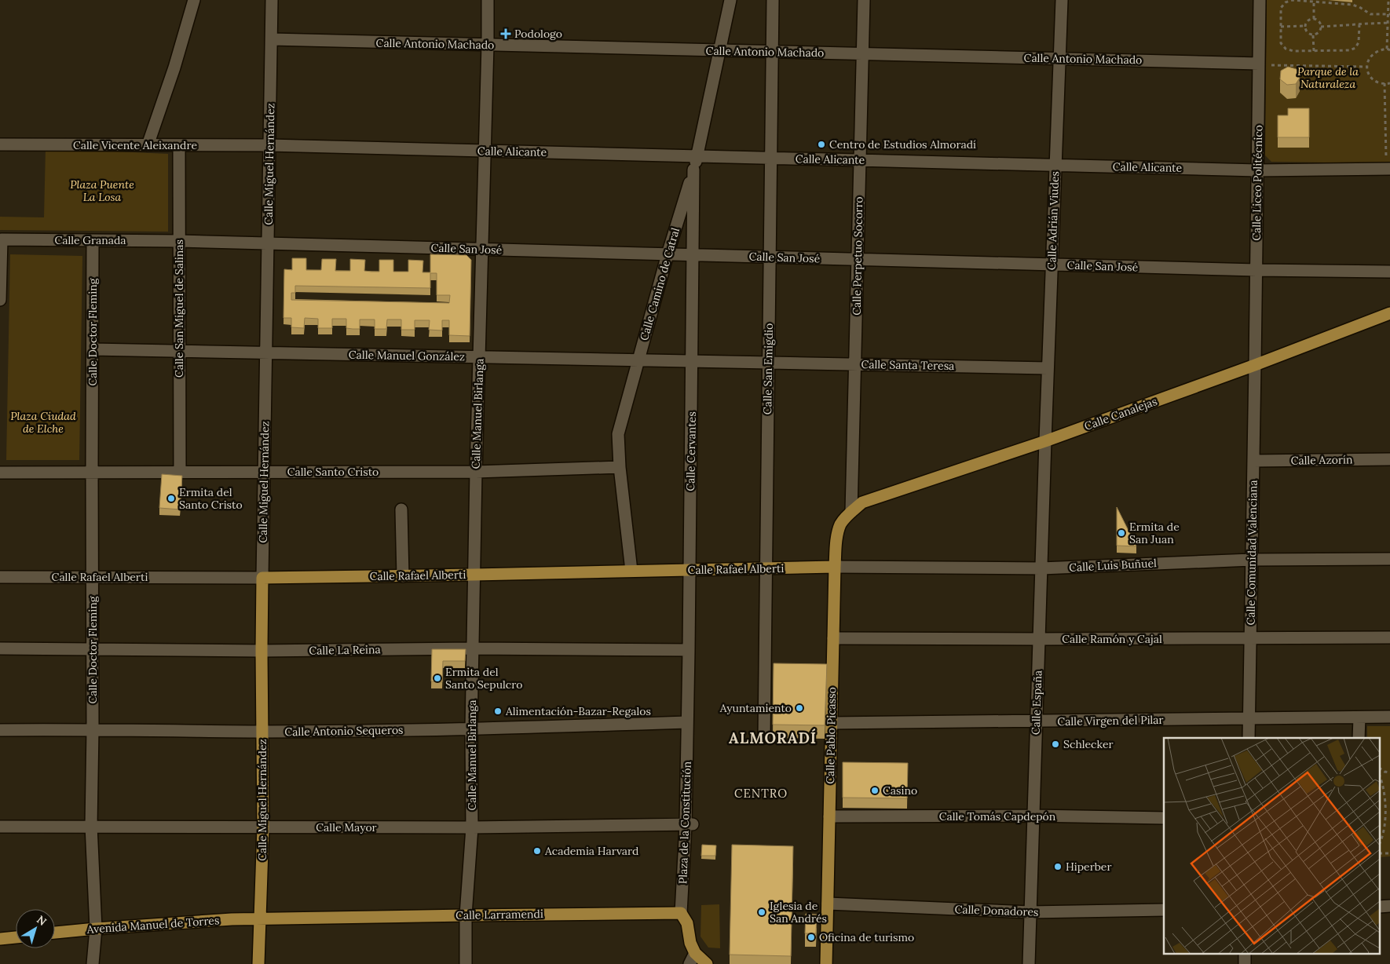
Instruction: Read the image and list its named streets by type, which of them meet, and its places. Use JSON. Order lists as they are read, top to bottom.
{
  "streets": {
    "main road": [
      "Calle Miguel Hernández",
      "Calle Canalejas",
      "Calle Rafael Alberti",
      "Calle Pablo Picasso",
      "Calle Larramendi",
      "Avenida Manuel de Torres"
    ],
    "street": [
      "Calle Antonio Machado",
      "Calle Vicente Aleixandre",
      "Calle Alicante",
      "Calle Liceo Politécnico",
      "Calle Adrián Viudes",
      "Calle Granada",
      "Calle San José",
      "Calle Perpetuo Socorro",
      "Calle Camino de Catral",
      "Calle San Miguel de Salinas",
      "Calle Doctor Fleming",
      "Calle Manuel González",
      "Calle Santa Teresa",
      "Calle San Emigdio",
      "Calle Manuel Birlanga",
      "Calle Cervantes",
      "Calle Azorín",
      "Calle Santo Cristo",
      "Calle Comunidad Valenciana",
      "Calle Luis Buñuel",
      "Calle Ramón y Cajal",
      "Calle La Reina",
      "Calle España",
      "Calle Virgen del Pilar",
      "Calle Antonio Sequeros",
      "Calle Tomás Capdepón",
      "Plaza de la Constitución",
      "Calle Mayor",
      "Calle Donadores"
    ]
  },
  "crossings": [
    ["Calle Antonio Machado", "Calle Miguel Hernández"],
    ["Calle Antonio Machado", "Calle Liceo Politécnico"],
    ["Calle Antonio Machado", "Calle Adrián Viudes"],
    ["Calle Antonio Machado", "Calle Perpetuo Socorro"],
    ["Calle Antonio Machado", "Calle Camino de Catral"],
    ["Calle Antonio Machado", "Calle San Emigdio"],
    ["Calle Antonio Machado", "Calle Manuel Birlanga"],
    ["Calle Vicente Aleixandre", "Calle Alicante"],
    ["Calle Vicente Aleixandre", "Calle Miguel Hernández"],
    ["Calle Vicente Aleixandre", "Calle San Miguel de Salinas"],
    ["Calle Alicante", "Calle Miguel Hernández"],
    ["Calle Alicante", "Calle Liceo Politécnico"],
    ["Calle Alicante", "Calle Adrián Viudes"],
    ["Calle Alicante", "Calle Perpetuo Socorro"],
    ["Calle Alicante", "Calle Camino de Catral"],
    ["Calle Alicante", "Calle San Emigdio"],
    ["Calle Alicante", "Calle Manuel Birlanga"],
    ["Calle Miguel Hernández", "Calle San José"],
    ["Calle Miguel Hernández", "Calle Manuel González"],
    ["Calle Miguel Hernández", "Calle Santo Cristo"],
    ["Calle Miguel Hernández", "Calle Rafael Alberti"],
    ["Calle Miguel Hernández", "Calle La Reina"],
    ["Calle Miguel Hernández", "Calle Antonio Sequeros"],
    ["Calle Miguel Hernández", "Calle Mayor"],
    ["Calle Miguel Hernández", "Calle Larramendi"],
    ["Calle Miguel Hernández", "Avenida Manuel de Torres"],
    ["Calle Liceo Politécnico", "Calle San José"],
    ["Calle Liceo Politécnico", "Calle Canalejas"],
    ["Calle Liceo Politécnico", "Calle Comunidad Valenciana"],
    ["Calle Adrián Viudes", "Calle San José"],
    ["Calle Adrián Viudes", "Calle Santa Teresa"],
    ["Calle Adrián Viudes", "Calle Canalejas"],
    ["Calle Adrián Viudes", "Calle España"],
    ["Calle Granada", "Calle San José"],
    ["Calle Granada", "Calle San Miguel de Salinas"],
    ["Calle Granada", "Calle Doctor Fleming"],
    ["Calle San José", "Calle Perpetuo Socorro"],
    ["Calle San José", "Calle Camino de Catral"],
    ["Calle San José", "Calle San Miguel de Salinas"],
    ["Calle San José", "Calle San Emigdio"],
    ["Calle San José", "Calle Manuel Birlanga"],
    ["Calle San José", "Calle Cervantes"],
    ["Calle Perpetuo Socorro", "Calle Santa Teresa"],
    ["Calle Perpetuo Socorro", "Calle Canalejas"],
    ["Calle Perpetuo Socorro", "Calle Pablo Picasso"],
    ["Calle Camino de Catral", "Calle Manuel González"],
    ["Calle Camino de Catral", "Calle Cervantes"],
    ["Calle Camino de Catral", "Calle Santo Cristo"],
    ["Calle Camino de Catral", "Calle Rafael Alberti"],
    ["Calle San Miguel de Salinas", "Calle Manuel González"],
    ["Calle San Miguel de Salinas", "Calle Santo Cristo"],
    ["Calle Doctor Fleming", "Calle Manuel González"],
    ["Calle Doctor Fleming", "Calle Santo Cristo"],
    ["Calle Doctor Fleming", "Calle Rafael Alberti"],
    ["Calle Doctor Fleming", "Calle La Reina"],
    ["Calle Doctor Fleming", "Calle Antonio Sequeros"],
    ["Calle Doctor Fleming", "Calle Mayor"],
    ["Calle Doctor Fleming", "Avenida Manuel de Torres"],
    ["Calle Manuel González", "Calle Santa Teresa"],
    ["Calle Manuel González", "Calle San Emigdio"],
    ["Calle Manuel González", "Calle Manuel Birlanga"],
    ["Calle Manuel González", "Calle Cervantes"],
    ["Calle Santa Teresa", "Calle San Emigdio"],
    ["Calle San Emigdio", "Calle Rafael Alberti"],
    ["Calle Manuel Birlanga", "Calle Santo Cristo"],
    ["Calle Manuel Birlanga", "Calle Rafael Alberti"],
    ["Calle Manuel Birlanga", "Calle La Reina"],
    ["Calle Manuel Birlanga", "Calle Antonio Sequeros"],
    ["Calle Manuel Birlanga", "Calle Mayor"],
    ["Calle Manuel Birlanga", "Calle Larramendi"],
    ["Calle Canalejas", "Calle Comunidad Valenciana"],
    ["Calle Canalejas", "Calle España"],
    ["Calle Canalejas", "Calle Pablo Picasso"],
    ["Calle Cervantes", "Calle Rafael Alberti"],
    ["Calle Cervantes", "Calle La Reina"],
    ["Calle Cervantes", "Calle Antonio Sequeros"],
    ["Calle Cervantes", "Plaza de la Constitución"],
    ["Calle Azorín", "Calle Comunidad Valenciana"],
    ["Calle Comunidad Valenciana", "Calle Luis Buñuel"],
    ["Calle Comunidad Valenciana", "Calle Ramón y Cajal"],
    ["Calle Comunidad Valenciana", "Calle Virgen del Pilar"],
    ["Calle Luis Buñuel", "Calle Rafael Alberti"],
    ["Calle Luis Buñuel", "Calle España"],
    ["Calle Luis Buñuel", "Calle Pablo Picasso"],
    ["Calle Rafael Alberti", "Calle Pablo Picasso"],
    ["Calle Ramón y Cajal", "Calle España"],
    ["Calle Ramón y Cajal", "Calle Pablo Picasso"],
    ["Calle España", "Calle Virgen del Pilar"],
    ["Calle España", "Calle Tomás Capdepón"],
    ["Calle España", "Calle Donadores"],
    ["Calle Virgen del Pilar", "Calle Pablo Picasso"],
    ["Calle Antonio Sequeros", "Plaza de la Constitución"],
    ["Calle Pablo Picasso", "Calle Tomás Capdepón"],
    ["Calle Pablo Picasso", "Calle Donadores"],
    ["Plaza de la Constitución", "Calle Mayor"],
    ["Plaza de la Constitución", "Calle Larramendi"],
    ["Calle Larramendi", "Avenida Manuel de Torres"]
  ],
  "districts": ["ALMORADÍ", "CENTRO"],
  "parks": ["Parque de la Naturaleza", "Plaza Puente La Losa", "Plaza Ciudad de Elche"],
  "places": {
    "health": ["Podologo"],
    "other": [
      "Centro de Estudios Almoradí",
      "Ermita del Santo Cristo",
      "Ermita de San Juan",
      "Ermita del Santo Sepulcro",
      "Ayuntamiento",
      "Alimentación-Bazar-Regalos",
      "Schlecker",
      "Casino",
      "Academia Harvard",
      "Hiperber",
      "Iglesia de San Andrés",
      "Oficina de turismo"
    ]
  },
  "north": "top right"
}
